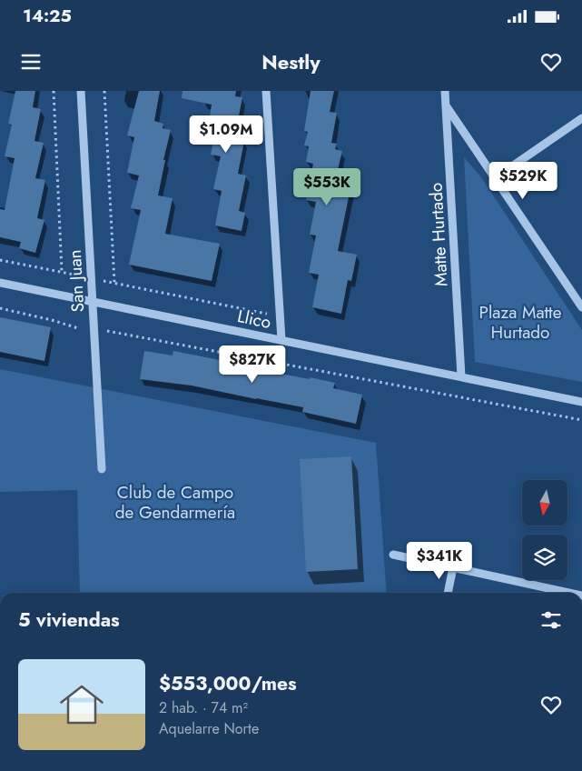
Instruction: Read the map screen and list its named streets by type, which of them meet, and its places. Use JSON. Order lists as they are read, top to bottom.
{
  "streets": {
    "street": ["Matte Hurtado", "San Juan", "Llico"]
  },
  "crossings": [
    ["Matte Hurtado", "Llico"],
    ["San Juan", "Llico"]
  ],
  "parks": ["Plaza Matte Hurtado", "Club de Campo de Gendarmería"],
  "north": "bottom",
  "page": {
    "status": "14:25",
    "header": "Nestly",
    "price": [
      "$1.09M",
      "$529K",
      "$553K",
      "$827K",
      "$341K"
    ],
    "heading": "5 viviendas",
    "list": [
      {
        "name": "$553,000/mes",
        "note": "2 hab. · 74 m² · Aquelarre Norte"
      }
    ]
  }
}
